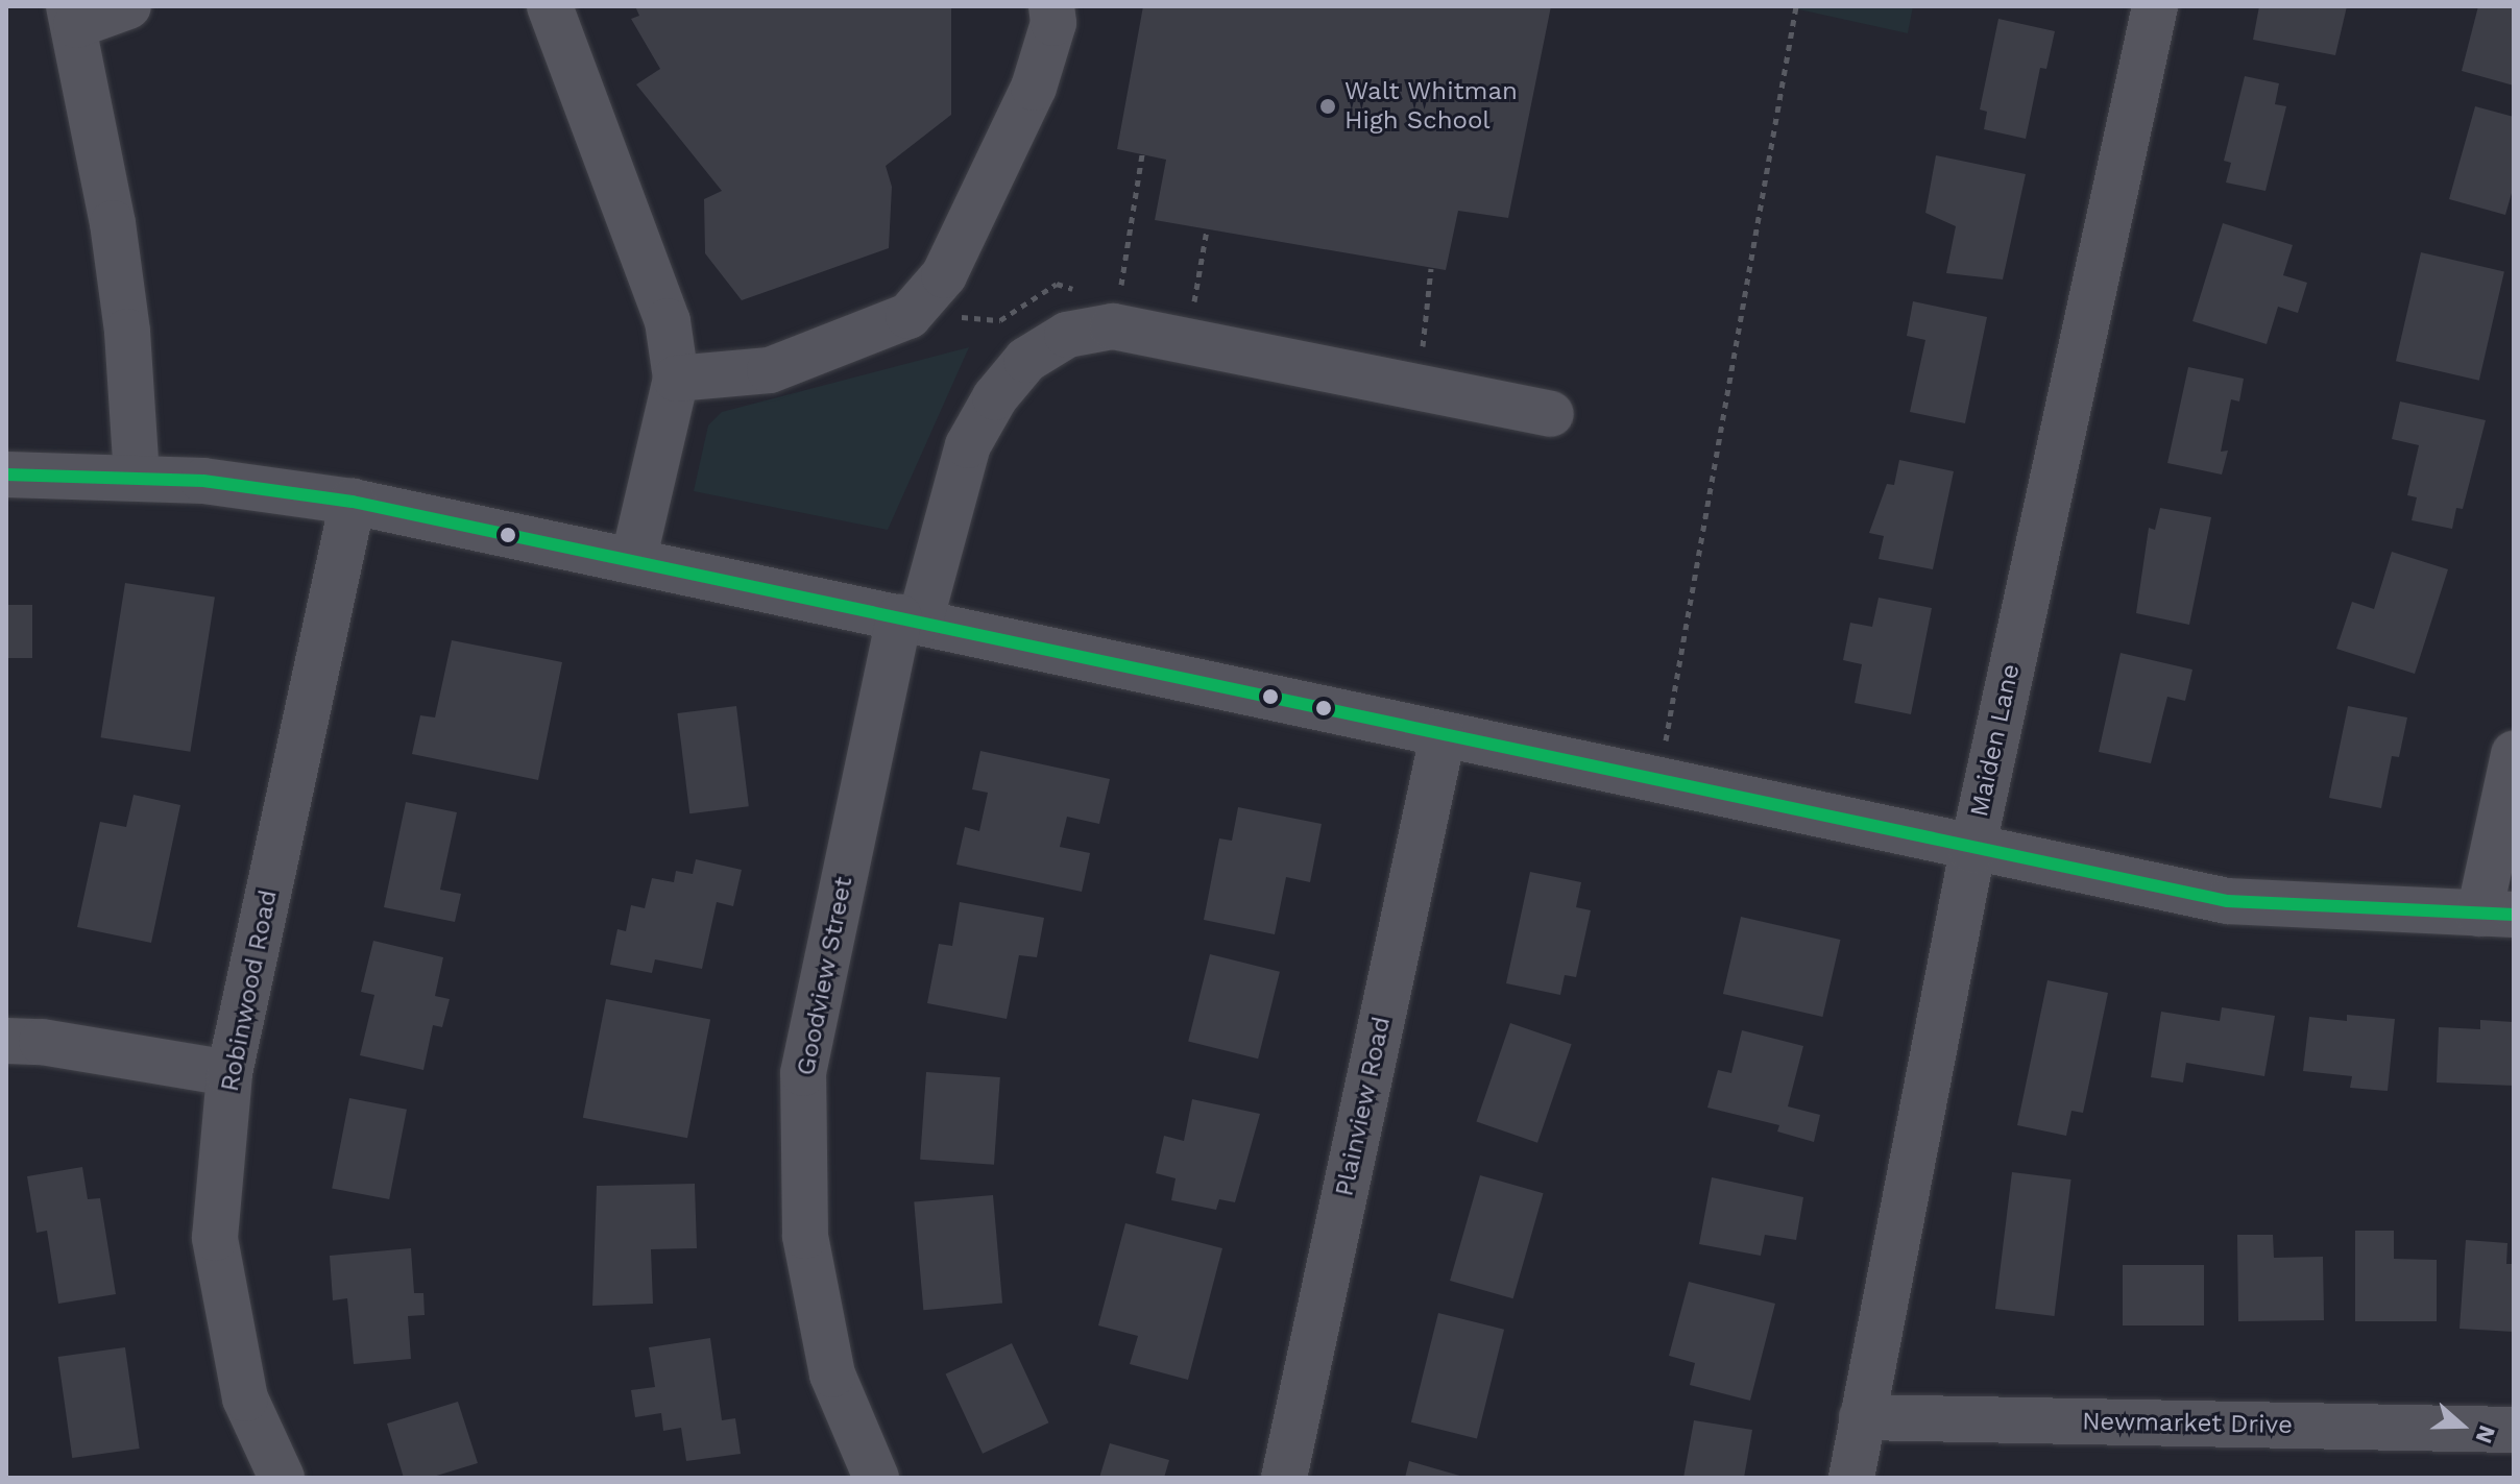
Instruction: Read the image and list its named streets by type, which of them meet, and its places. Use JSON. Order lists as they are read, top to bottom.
{
  "streets": {
    "street": [
      "Maiden Lane",
      "Goodview Street",
      "Robinwood Road",
      "Plainview Road",
      "Newmarket Drive"
    ]
  },
  "crossings": [
    ["Maiden Lane", "Newmarket Drive"]
  ],
  "places": ["Walt Whitman High School"],
  "north": "right"
}
